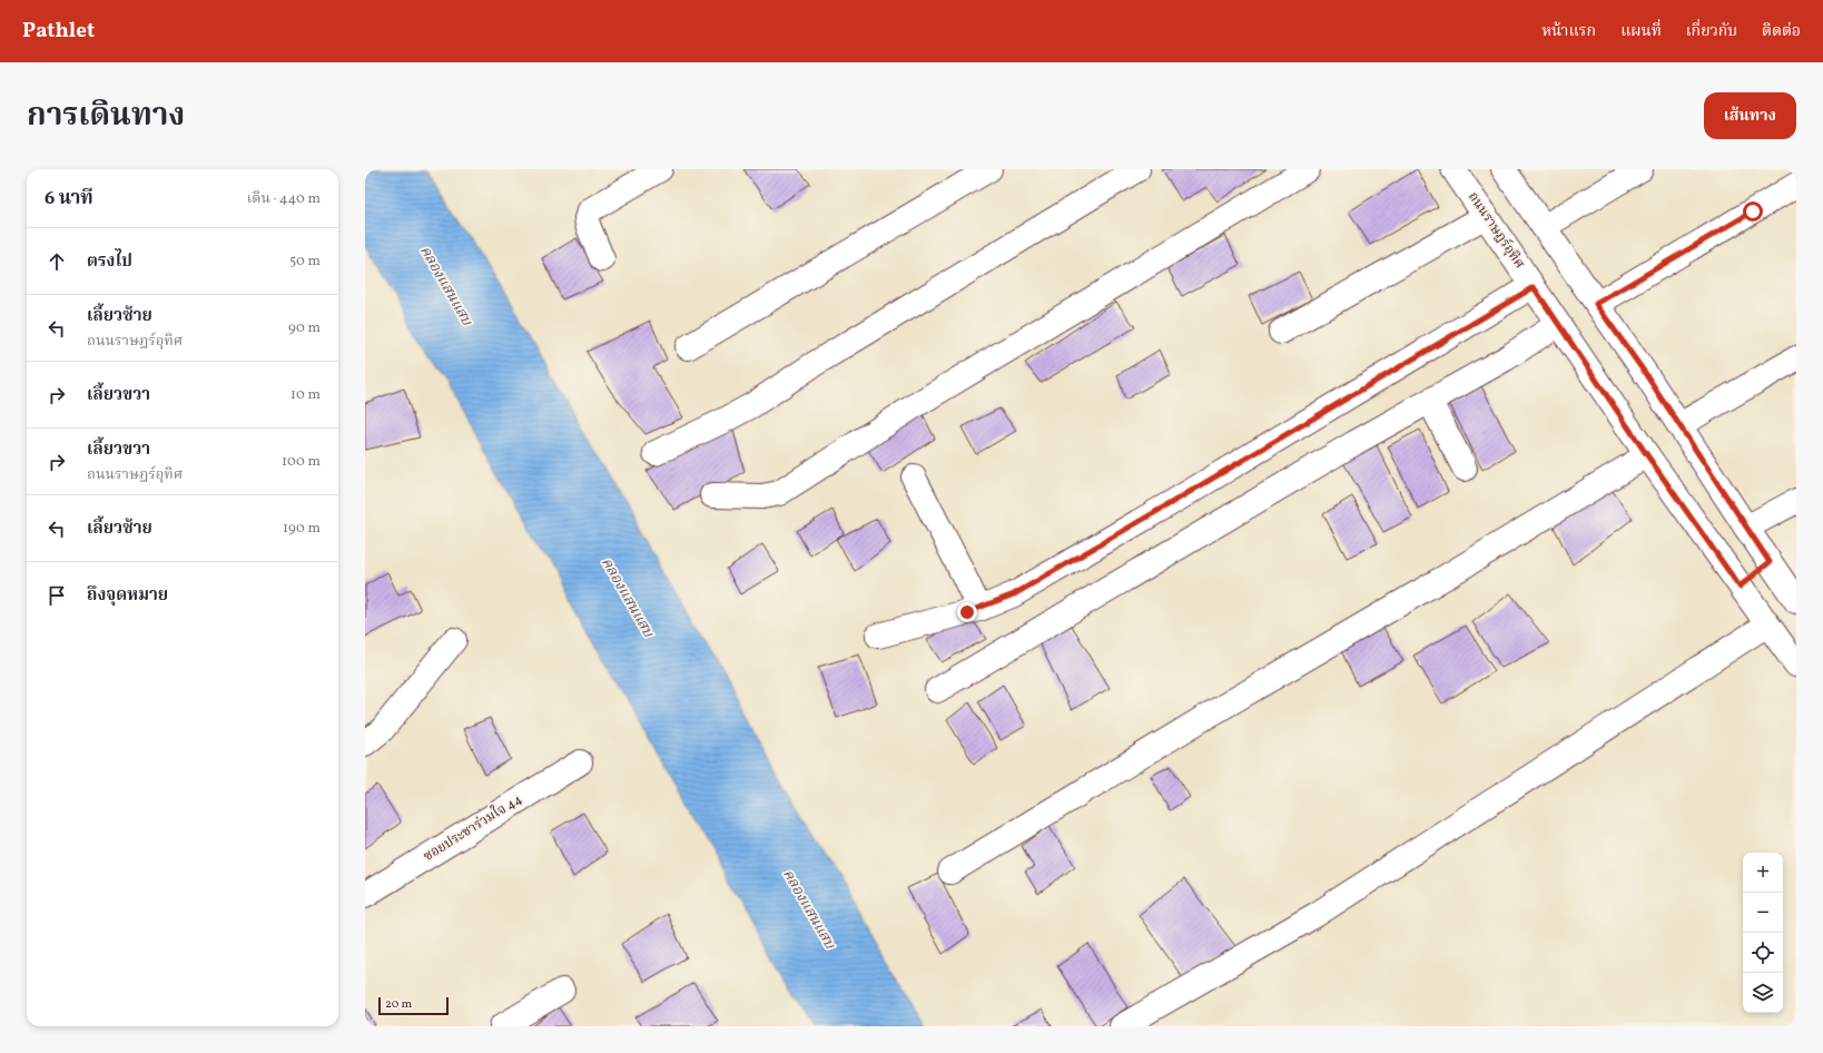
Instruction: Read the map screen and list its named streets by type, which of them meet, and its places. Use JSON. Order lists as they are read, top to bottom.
{
  "streets": {
    "street": ["ถนนราษฎร์อุทิศ", "ซอยประชาร่วมใจ 44"]
  },
  "water": ["คลองแสนแสบ"],
  "scale_bar": "20 m",
  "page": {
    "header": "Pathlet",
    "nav": [
      "หน้าแรก",
      "แผนที่",
      "เกี่ยวกับ",
      "ติดต่อ"
    ],
    "title": "การเดินทาง",
    "buttons": "เส้นทาง",
    "heading": ["6 นาที", "เดิน · 440 m"],
    "list": [
      ["ตรงไป", "50 m"],
      ["เลี้ยวซ้าย", "ถนนราษฎร์อุทิศ", "90 m"],
      ["เลี้ยวขวา", "10 m"],
      ["เลี้ยวขวา", "ถนนราษฎร์อุทิศ", "100 m"],
      ["เลี้ยวซ้าย", "190 m"],
      "ถึงจุดหมาย"
    ],
    "map_buttons": ["+", "−"],
    "scale": "20 m"
  }
}
